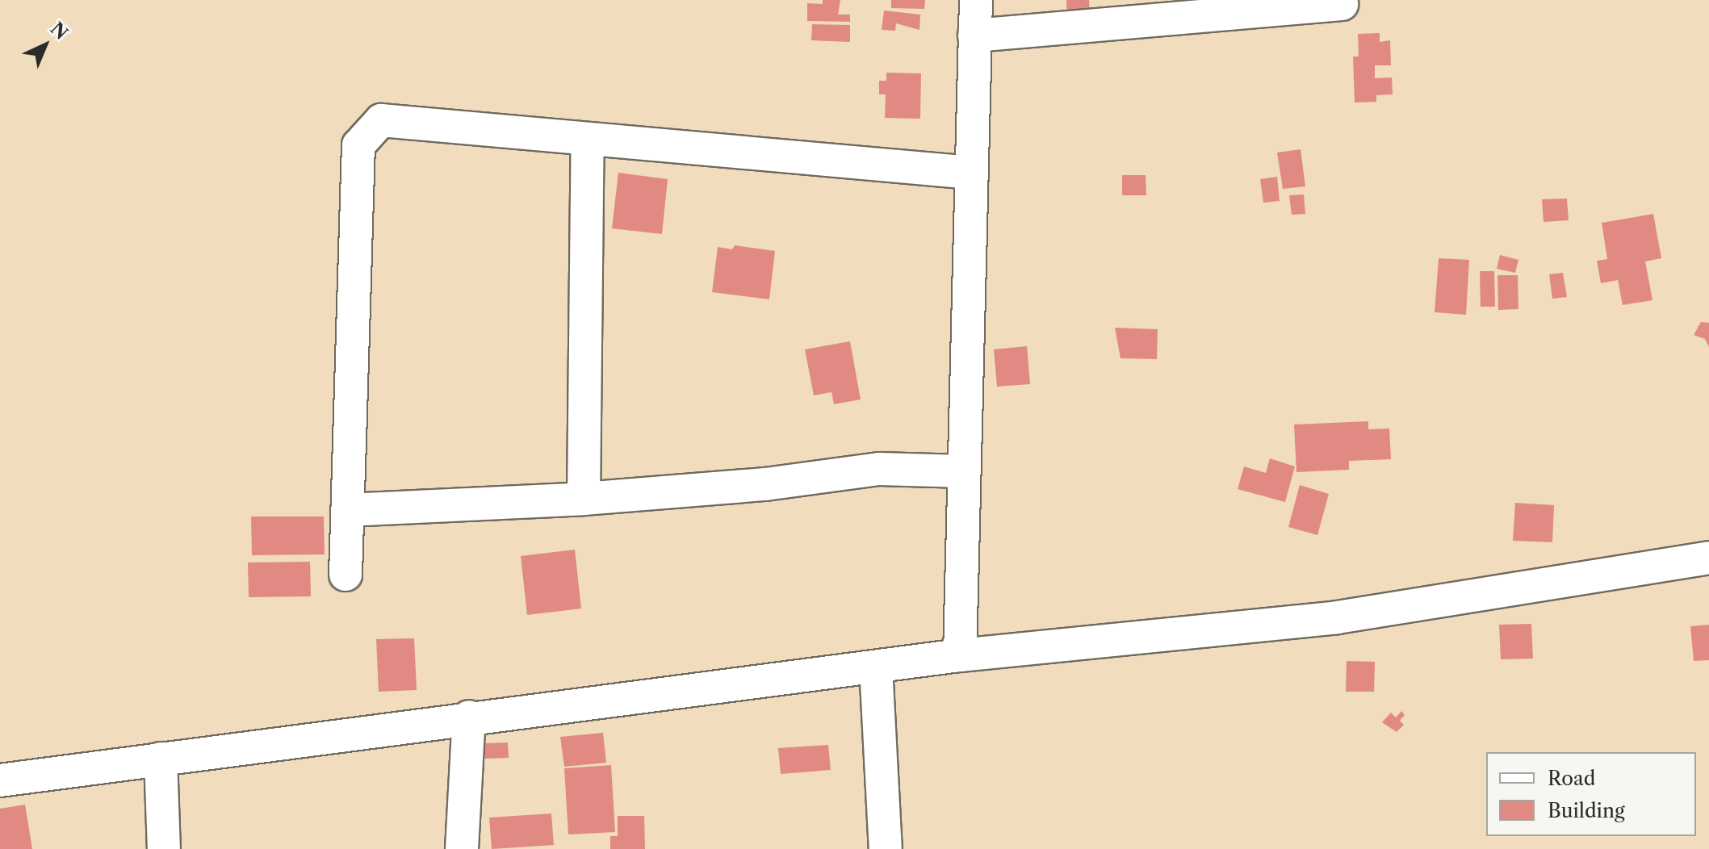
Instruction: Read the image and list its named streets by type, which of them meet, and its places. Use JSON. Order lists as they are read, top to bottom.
{
  "legend": ["Road", "Building"],
  "north": "top right"
}
